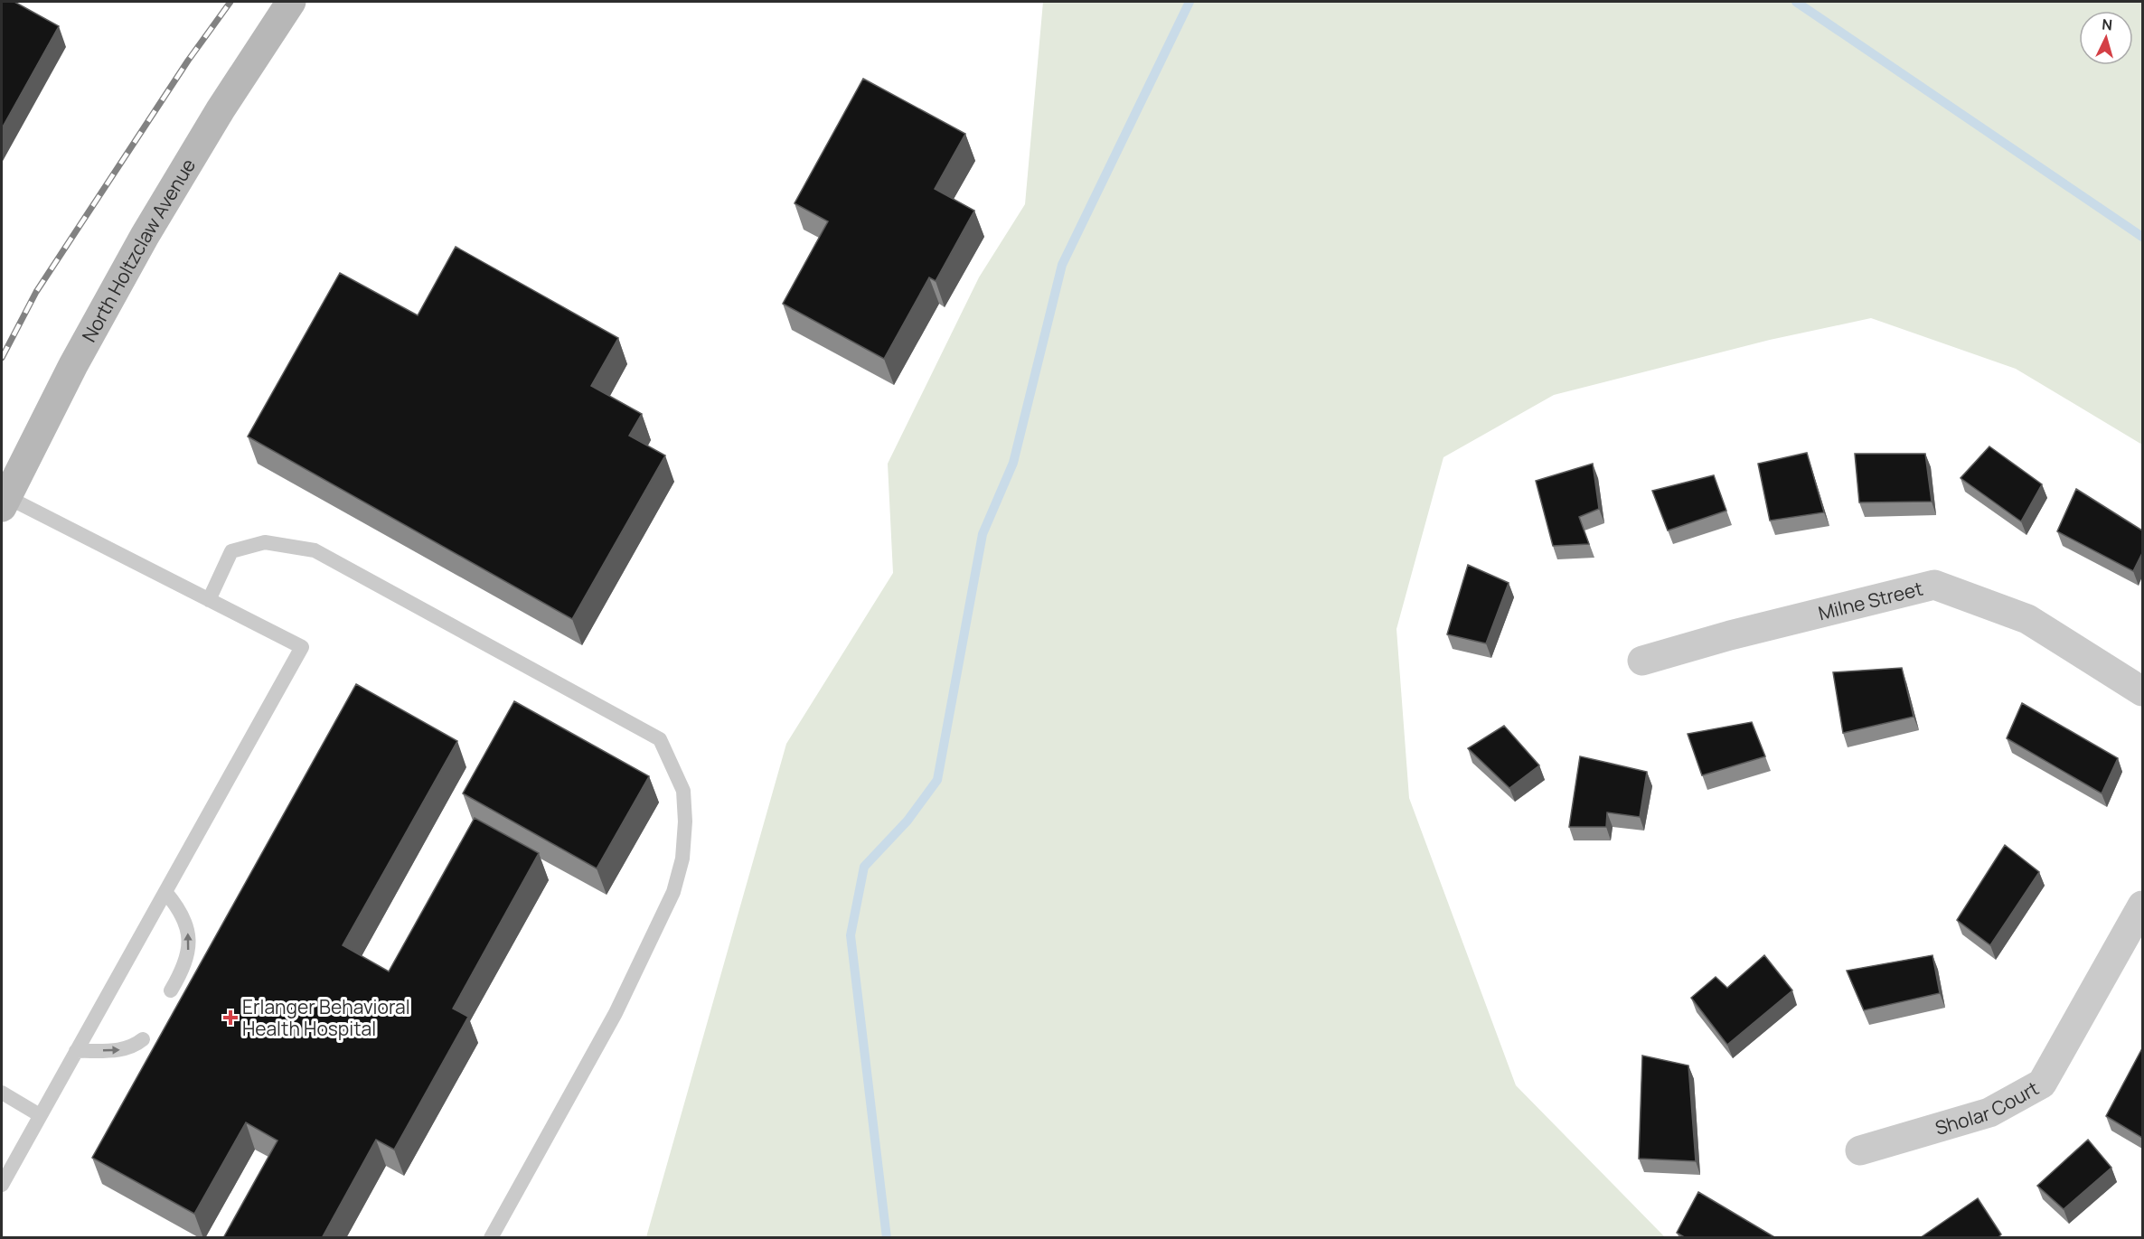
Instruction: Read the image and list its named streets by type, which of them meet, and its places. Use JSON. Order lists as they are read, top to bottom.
{
  "streets": {
    "main road": ["North Holtzclaw Avenue"],
    "street": ["Milne Street", "Sholar Court"]
  },
  "places": {
    "health": ["Erlanger Behavioral Health Hospital"]
  },
  "north": "top"
}
